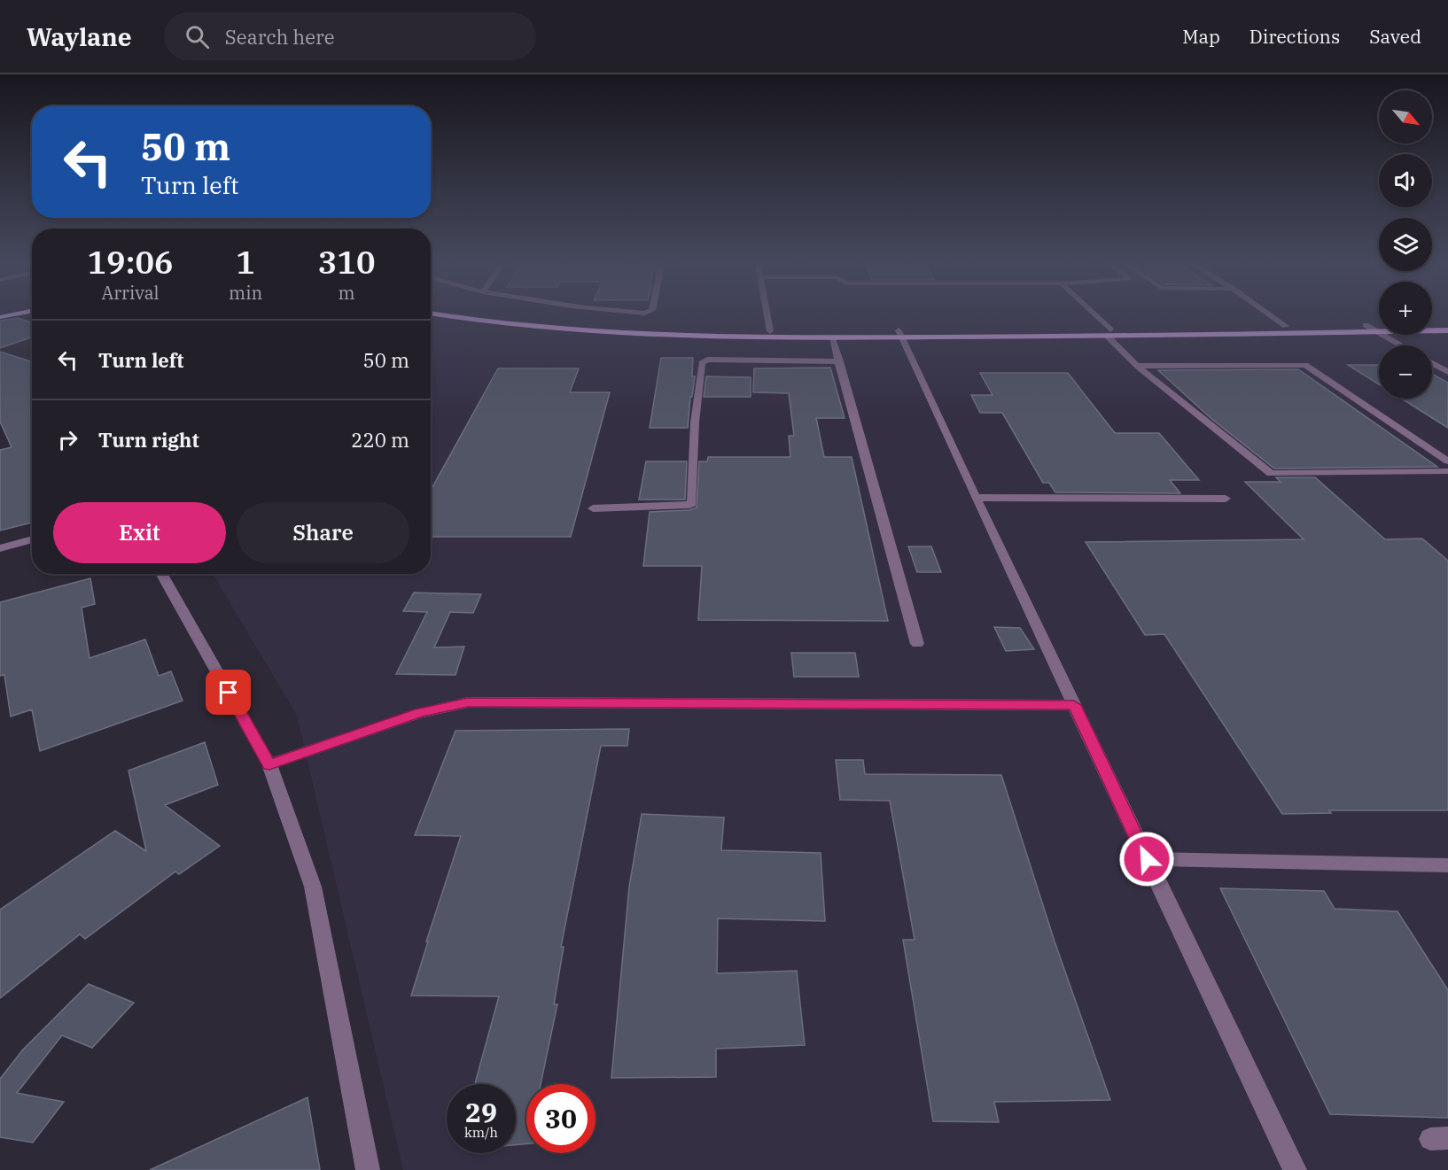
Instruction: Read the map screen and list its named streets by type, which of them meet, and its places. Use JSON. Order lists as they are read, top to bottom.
{
  "north": "bottom right",
  "page": {
    "header": "Waylane",
    "search": "Search here",
    "nav": ["Map", "Directions", "Saved"],
    "map_buttons": ["+", "−"],
    "turn": ["50 m", "Turn left"],
    "eta": [
      "19:06",
      "Arrival",
      "1",
      "min",
      "310",
      "m"
    ],
    "list": [
      {
        "name": "Turn left",
        "value": "50 m"
      },
      {
        "name": "Turn right",
        "value": "220 m"
      }
    ],
    "buttons": ["Exit", "Share"],
    "speed": "29 km/h",
    "limit": "30"
  }
}
